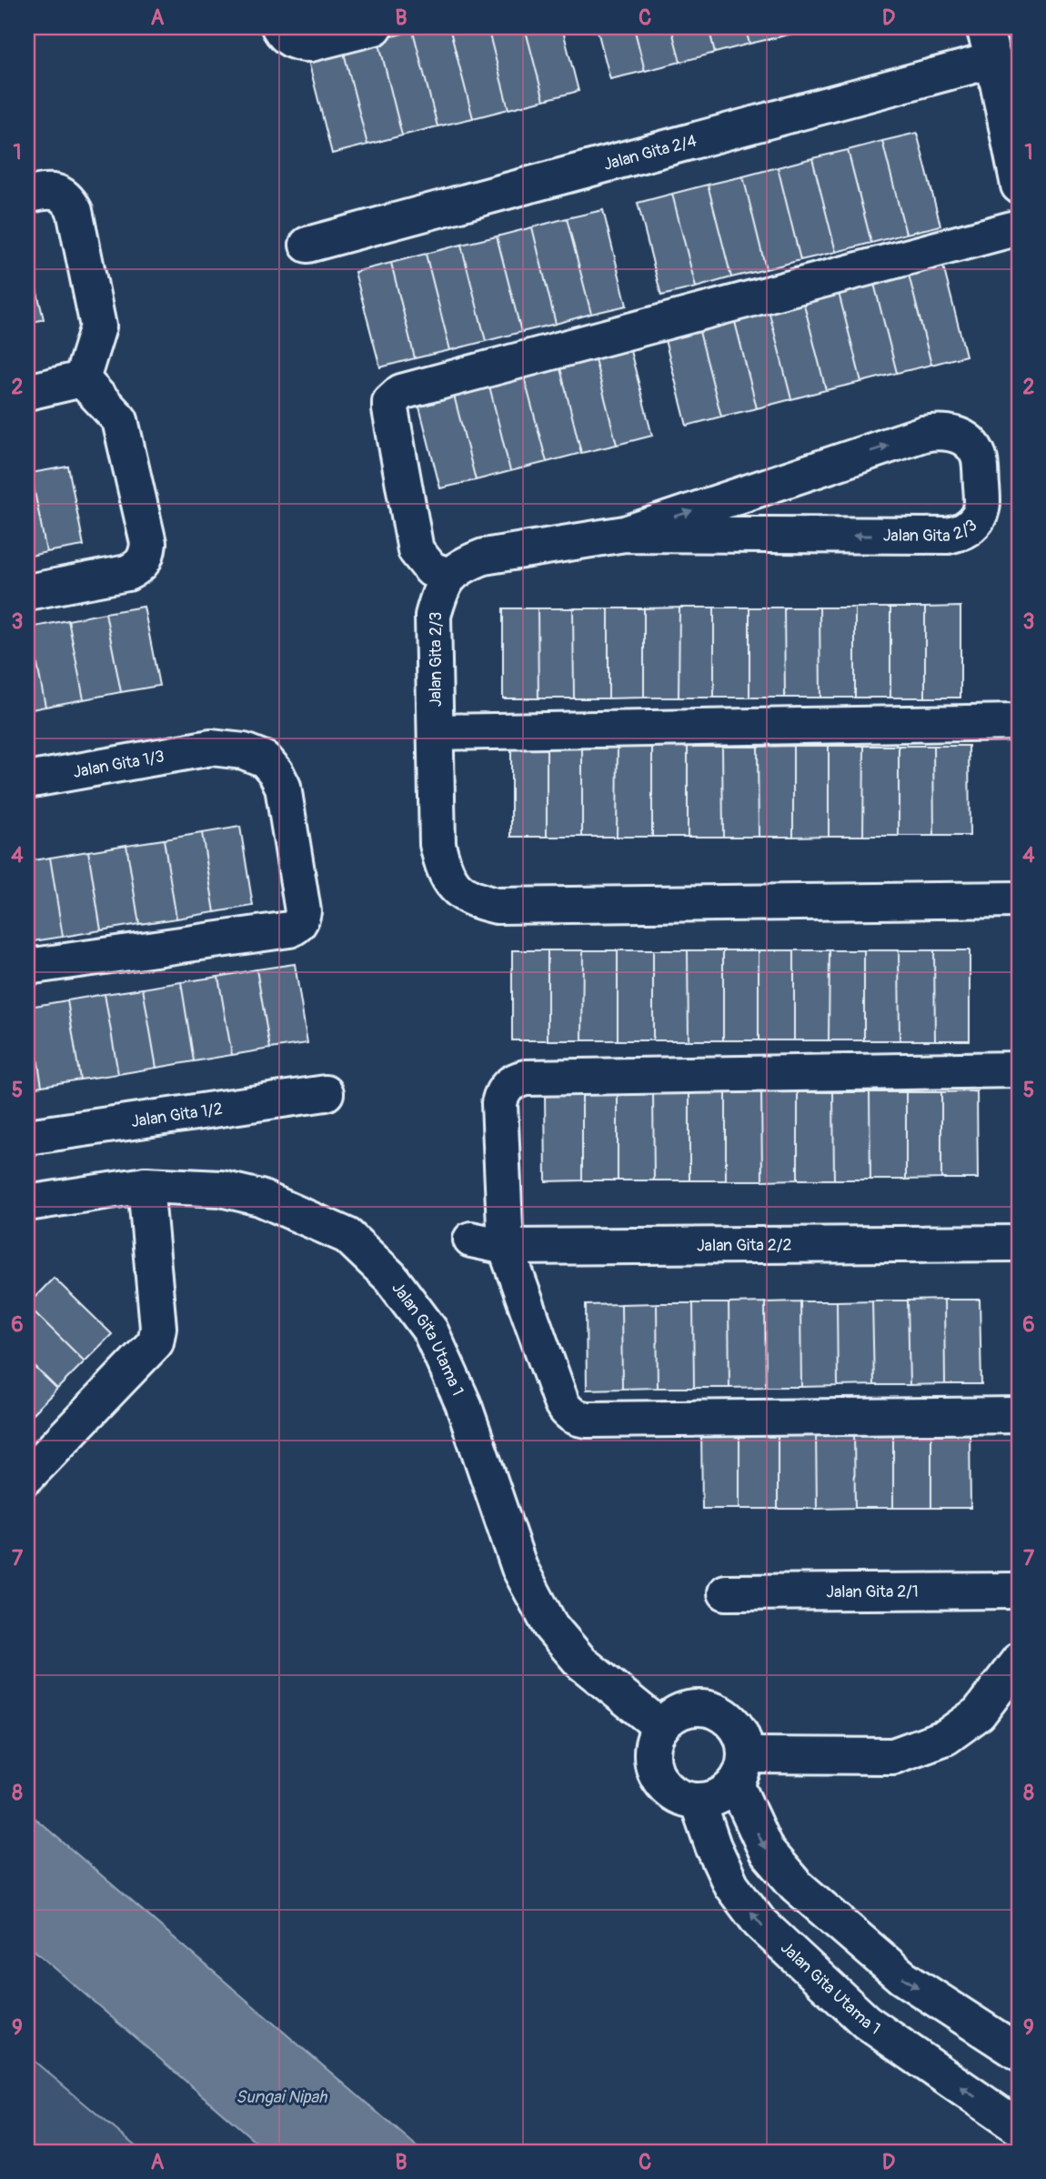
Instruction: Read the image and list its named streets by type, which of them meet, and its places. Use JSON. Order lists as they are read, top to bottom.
{
  "streets": {
    "street": [
      "Jalan Gita 2/4",
      "Jalan Gita 2/3",
      "Jalan Gita 1/3",
      "Jalan Gita 1/2",
      "Jalan Gita 2/2",
      "Jalan Gita Utama 1",
      "Jalan Gita 2/1"
    ]
  },
  "water": ["Sungai Nipah"],
  "grid": {
    "columns": [
      "A",
      "B",
      "C",
      "D"
    ],
    "rows": [
      "1",
      "2",
      "3",
      "4",
      "5",
      "6",
      "7",
      "8",
      "9"
    ]
  }
}
